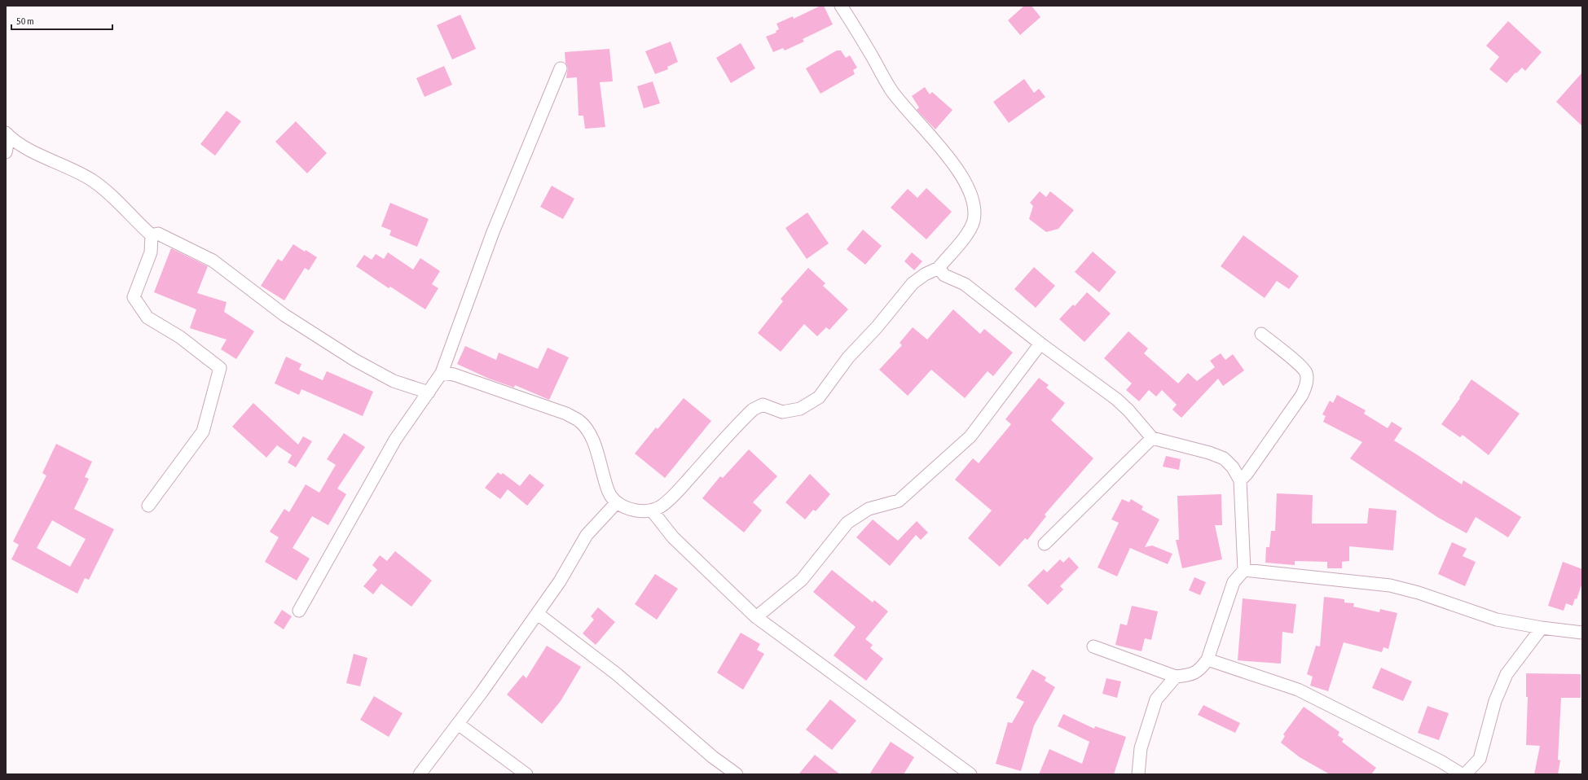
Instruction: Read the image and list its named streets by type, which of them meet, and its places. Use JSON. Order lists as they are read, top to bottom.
{
  "scale_bar": "50 m"
}
